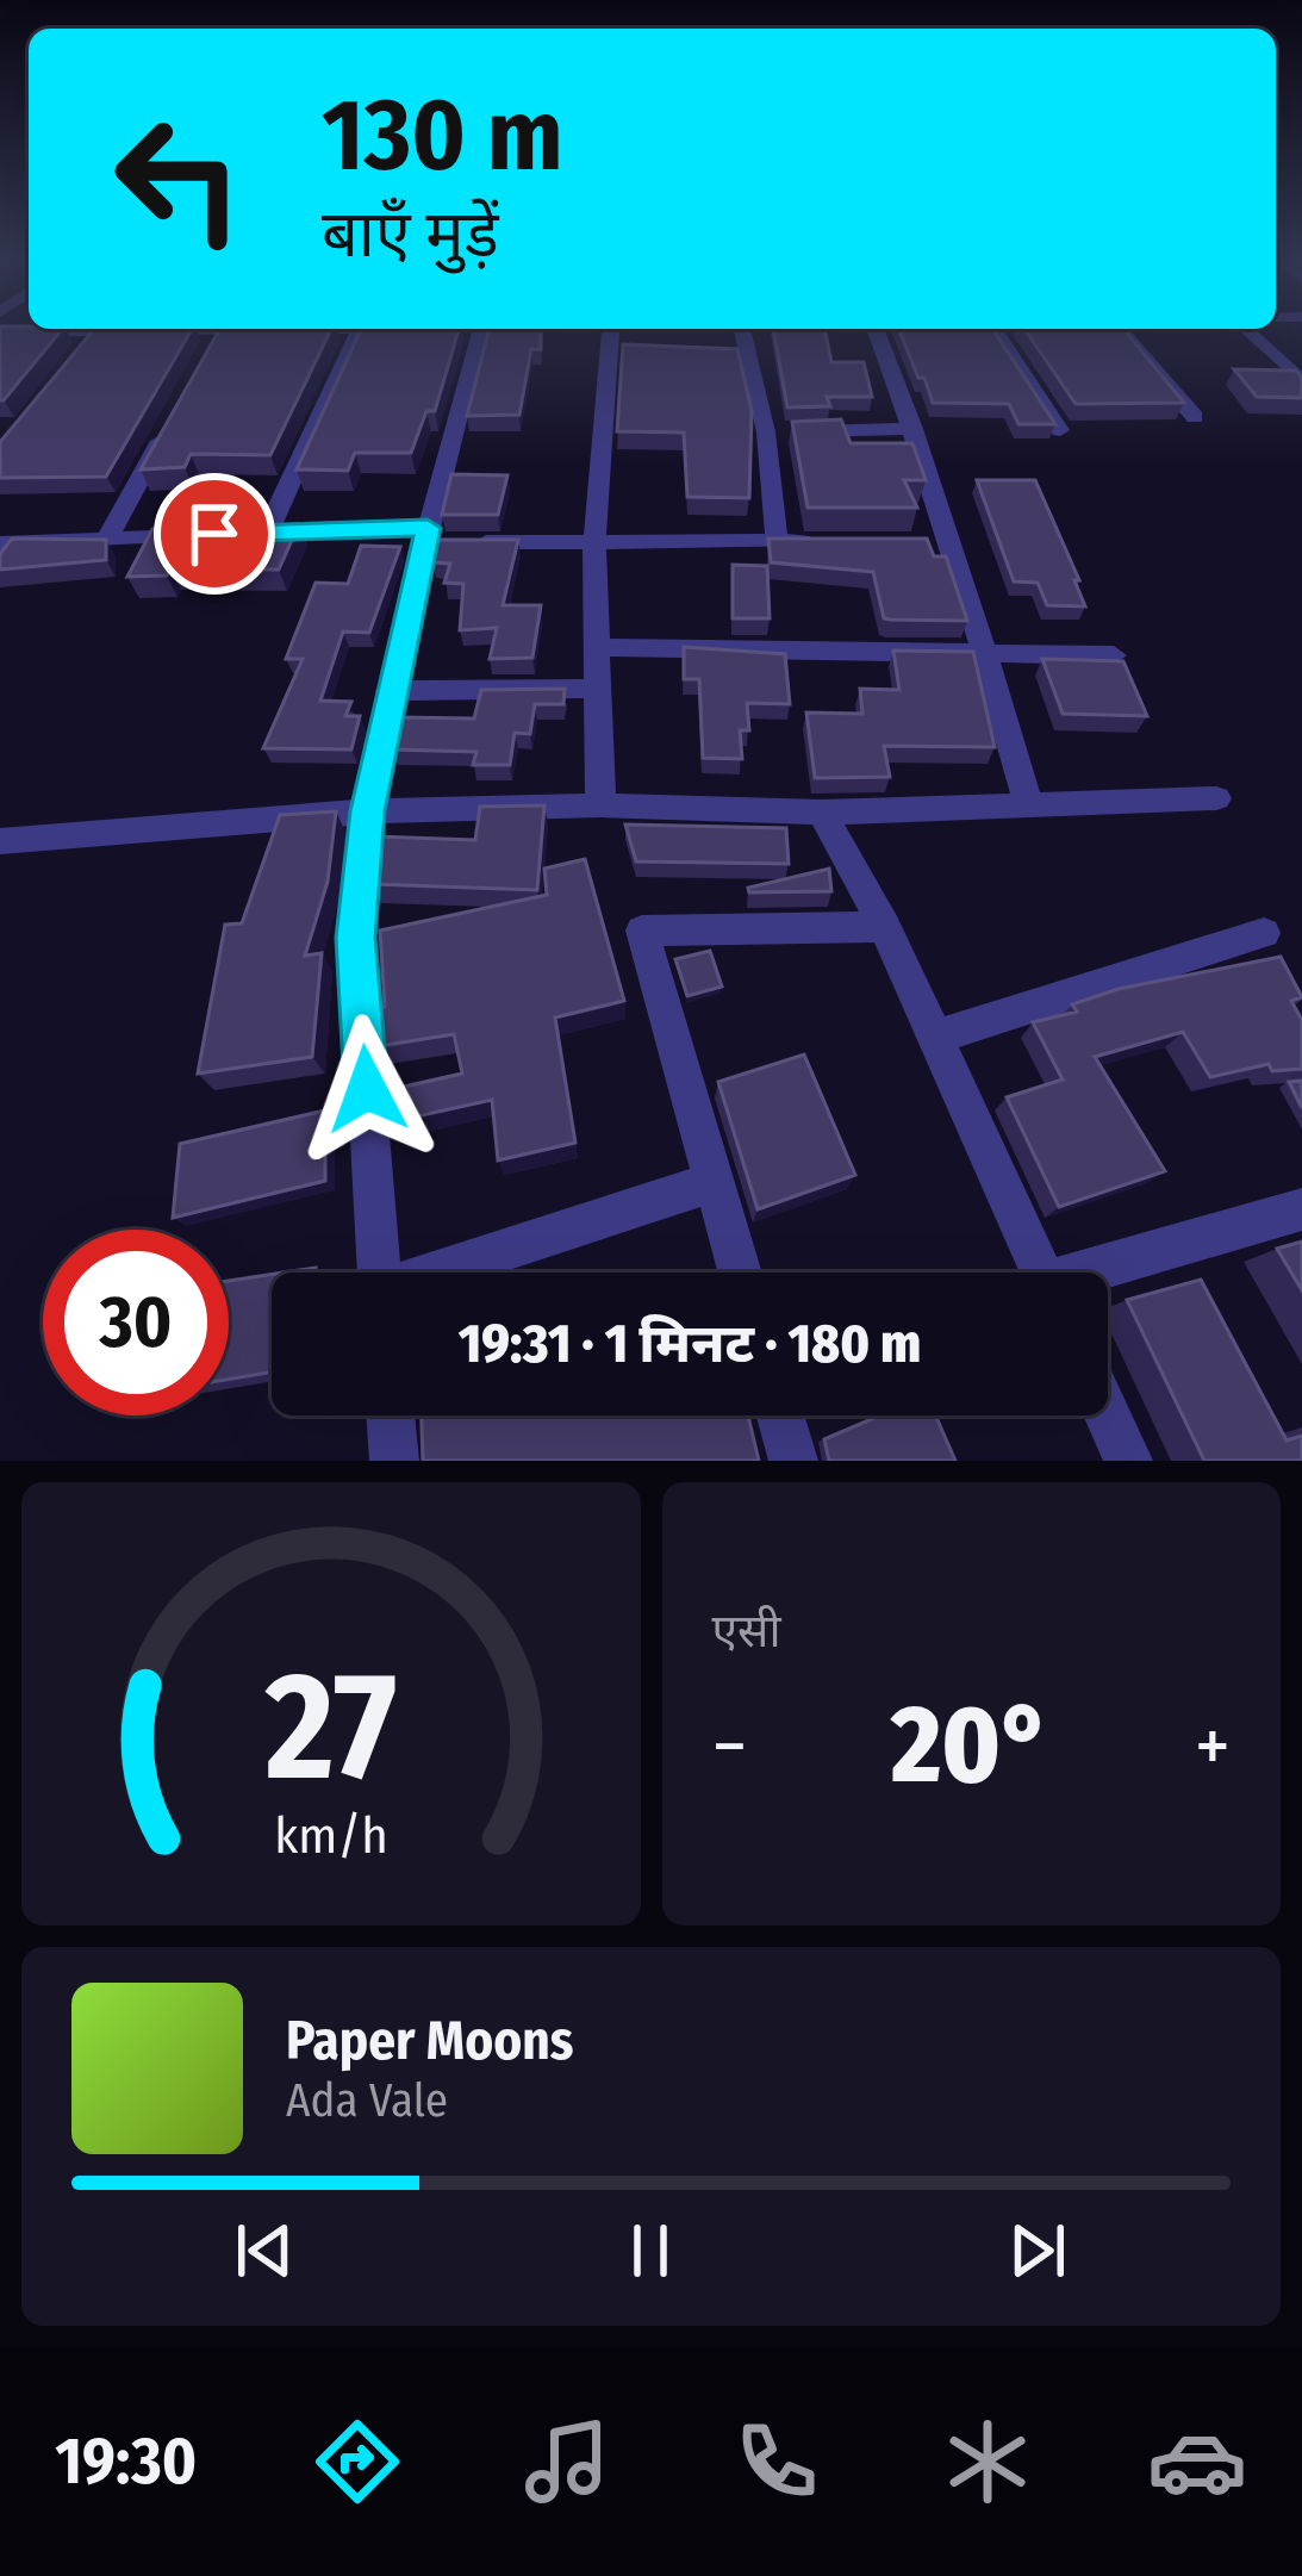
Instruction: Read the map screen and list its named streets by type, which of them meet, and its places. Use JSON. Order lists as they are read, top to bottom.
{
  "page": {
    "turn": ["130 m", "बाएँ मुड़ें"],
    "limit": "30",
    "trip": "19:31 · 1 मिनट · 180 m",
    "tile": "एसी",
    "heat": ["−", "20°", "+"],
    "song": ["Paper Moons", "Ada Vale"],
    "tabs": "19:30",
    "gauge": ["27", "km/h"]
  }
}
